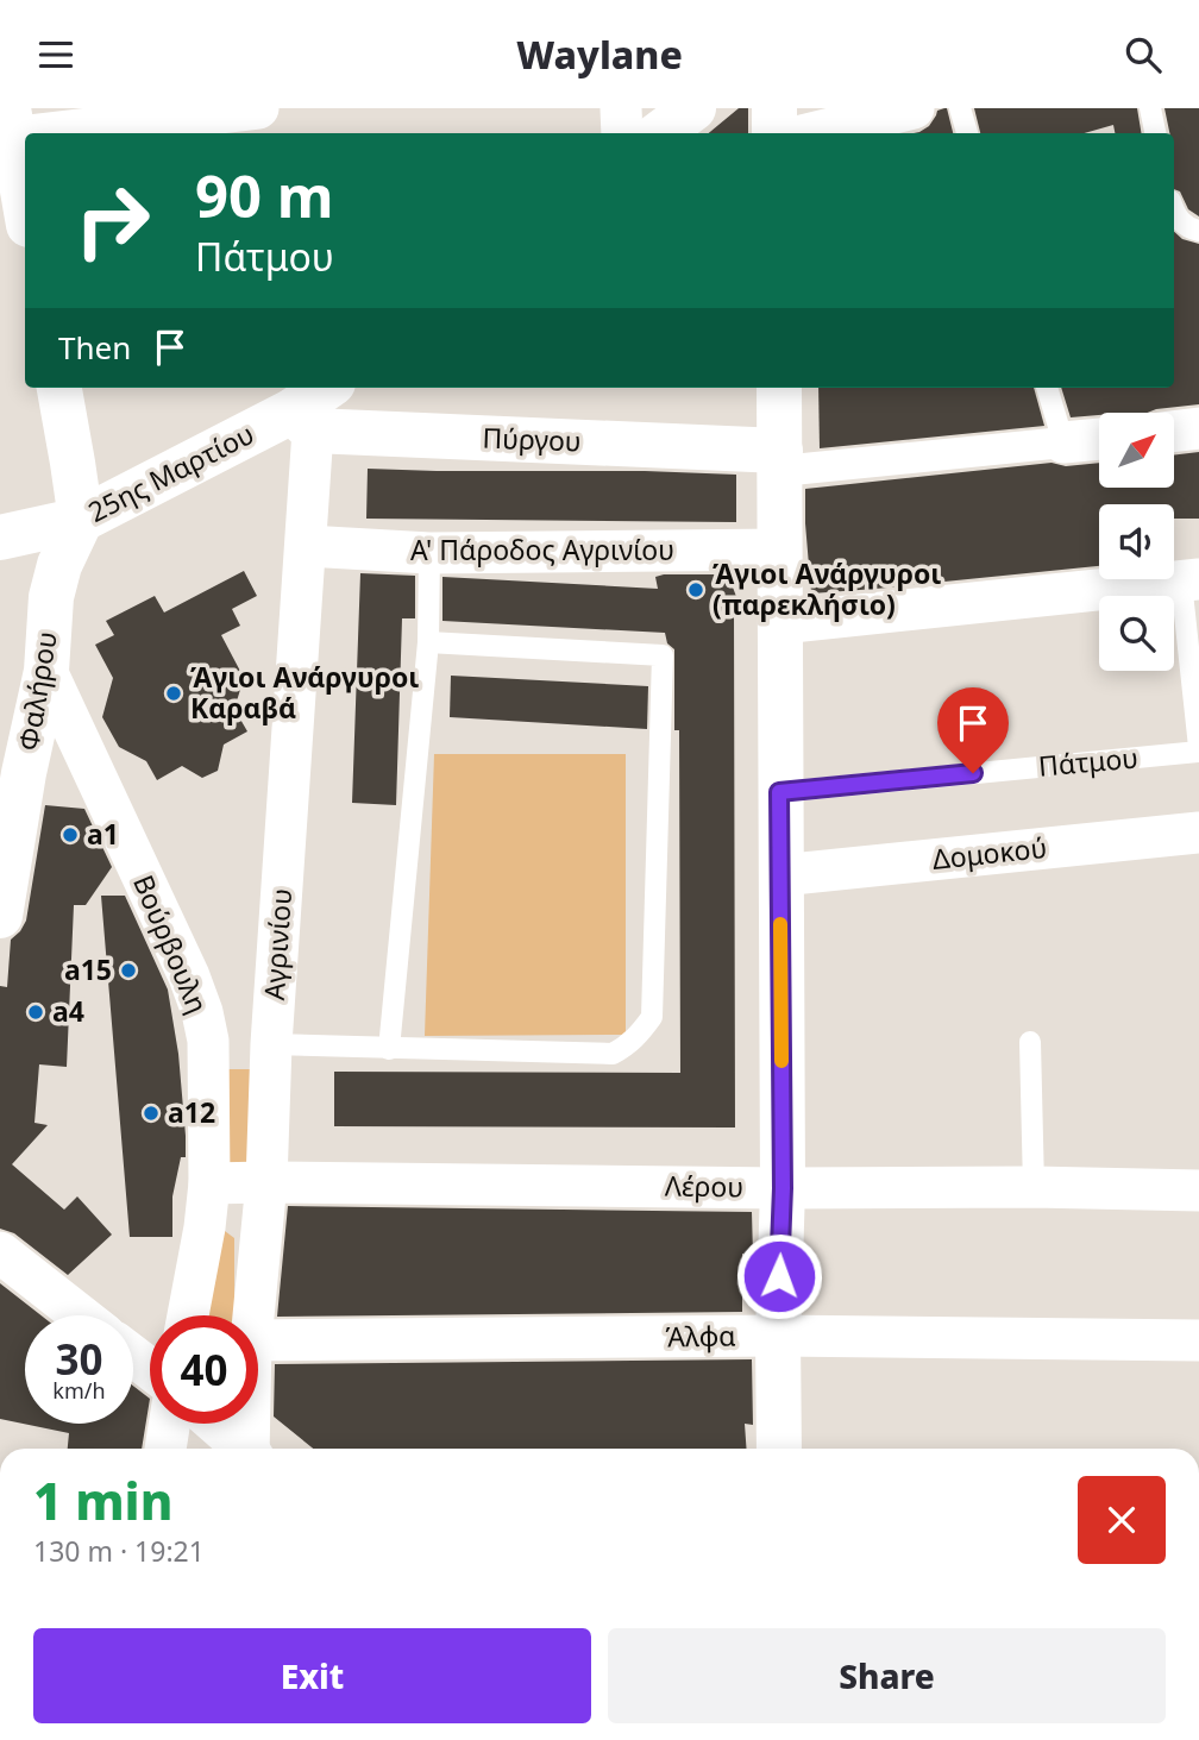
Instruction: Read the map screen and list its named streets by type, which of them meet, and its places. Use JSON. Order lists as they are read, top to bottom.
{
  "streets": {
    "street": [
      "Πύργου",
      "25ης Μαρτίου",
      "Α' Πάροδος Αγρινίου",
      "Φαλήρου",
      "Δομοκού",
      "Βούρβουλη",
      "Αγρινίου",
      "Λέρου",
      "Άλφα"
    ],
    "lane": ["Πάτμου"]
  },
  "crossings": [
    ["Πύργου", "25ης Μαρτίου"],
    ["Πύργου", "Αγρινίου"],
    ["25ης Μαρτίου", "Φαλήρου"],
    ["25ης Μαρτίου", "Αγρινίου"],
    ["Α' Πάροδος Αγρινίου", "Αγρινίου"],
    ["Φαλήρου", "Βούρβουλη"],
    ["Βούρβουλη", "Λέρου"],
    ["Αγρινίου", "Λέρου"]
  ],
  "places": [
    "Άγιοι Ανάργυροι (παρεκλήσιο)",
    "Άγιοι Ανάργυροι Καραβά",
    "a1",
    "a15",
    "a4",
    "a12"
  ],
  "north": "top right",
  "page": {
    "header": "Waylane",
    "turn": ["90 m", "Πάτμου"],
    "then": "Then",
    "speed": "30 km/h",
    "limit": "40",
    "heading": ["1 min", "130 m · 19:21"],
    "buttons": ["Exit", "Share"]
  }
}
